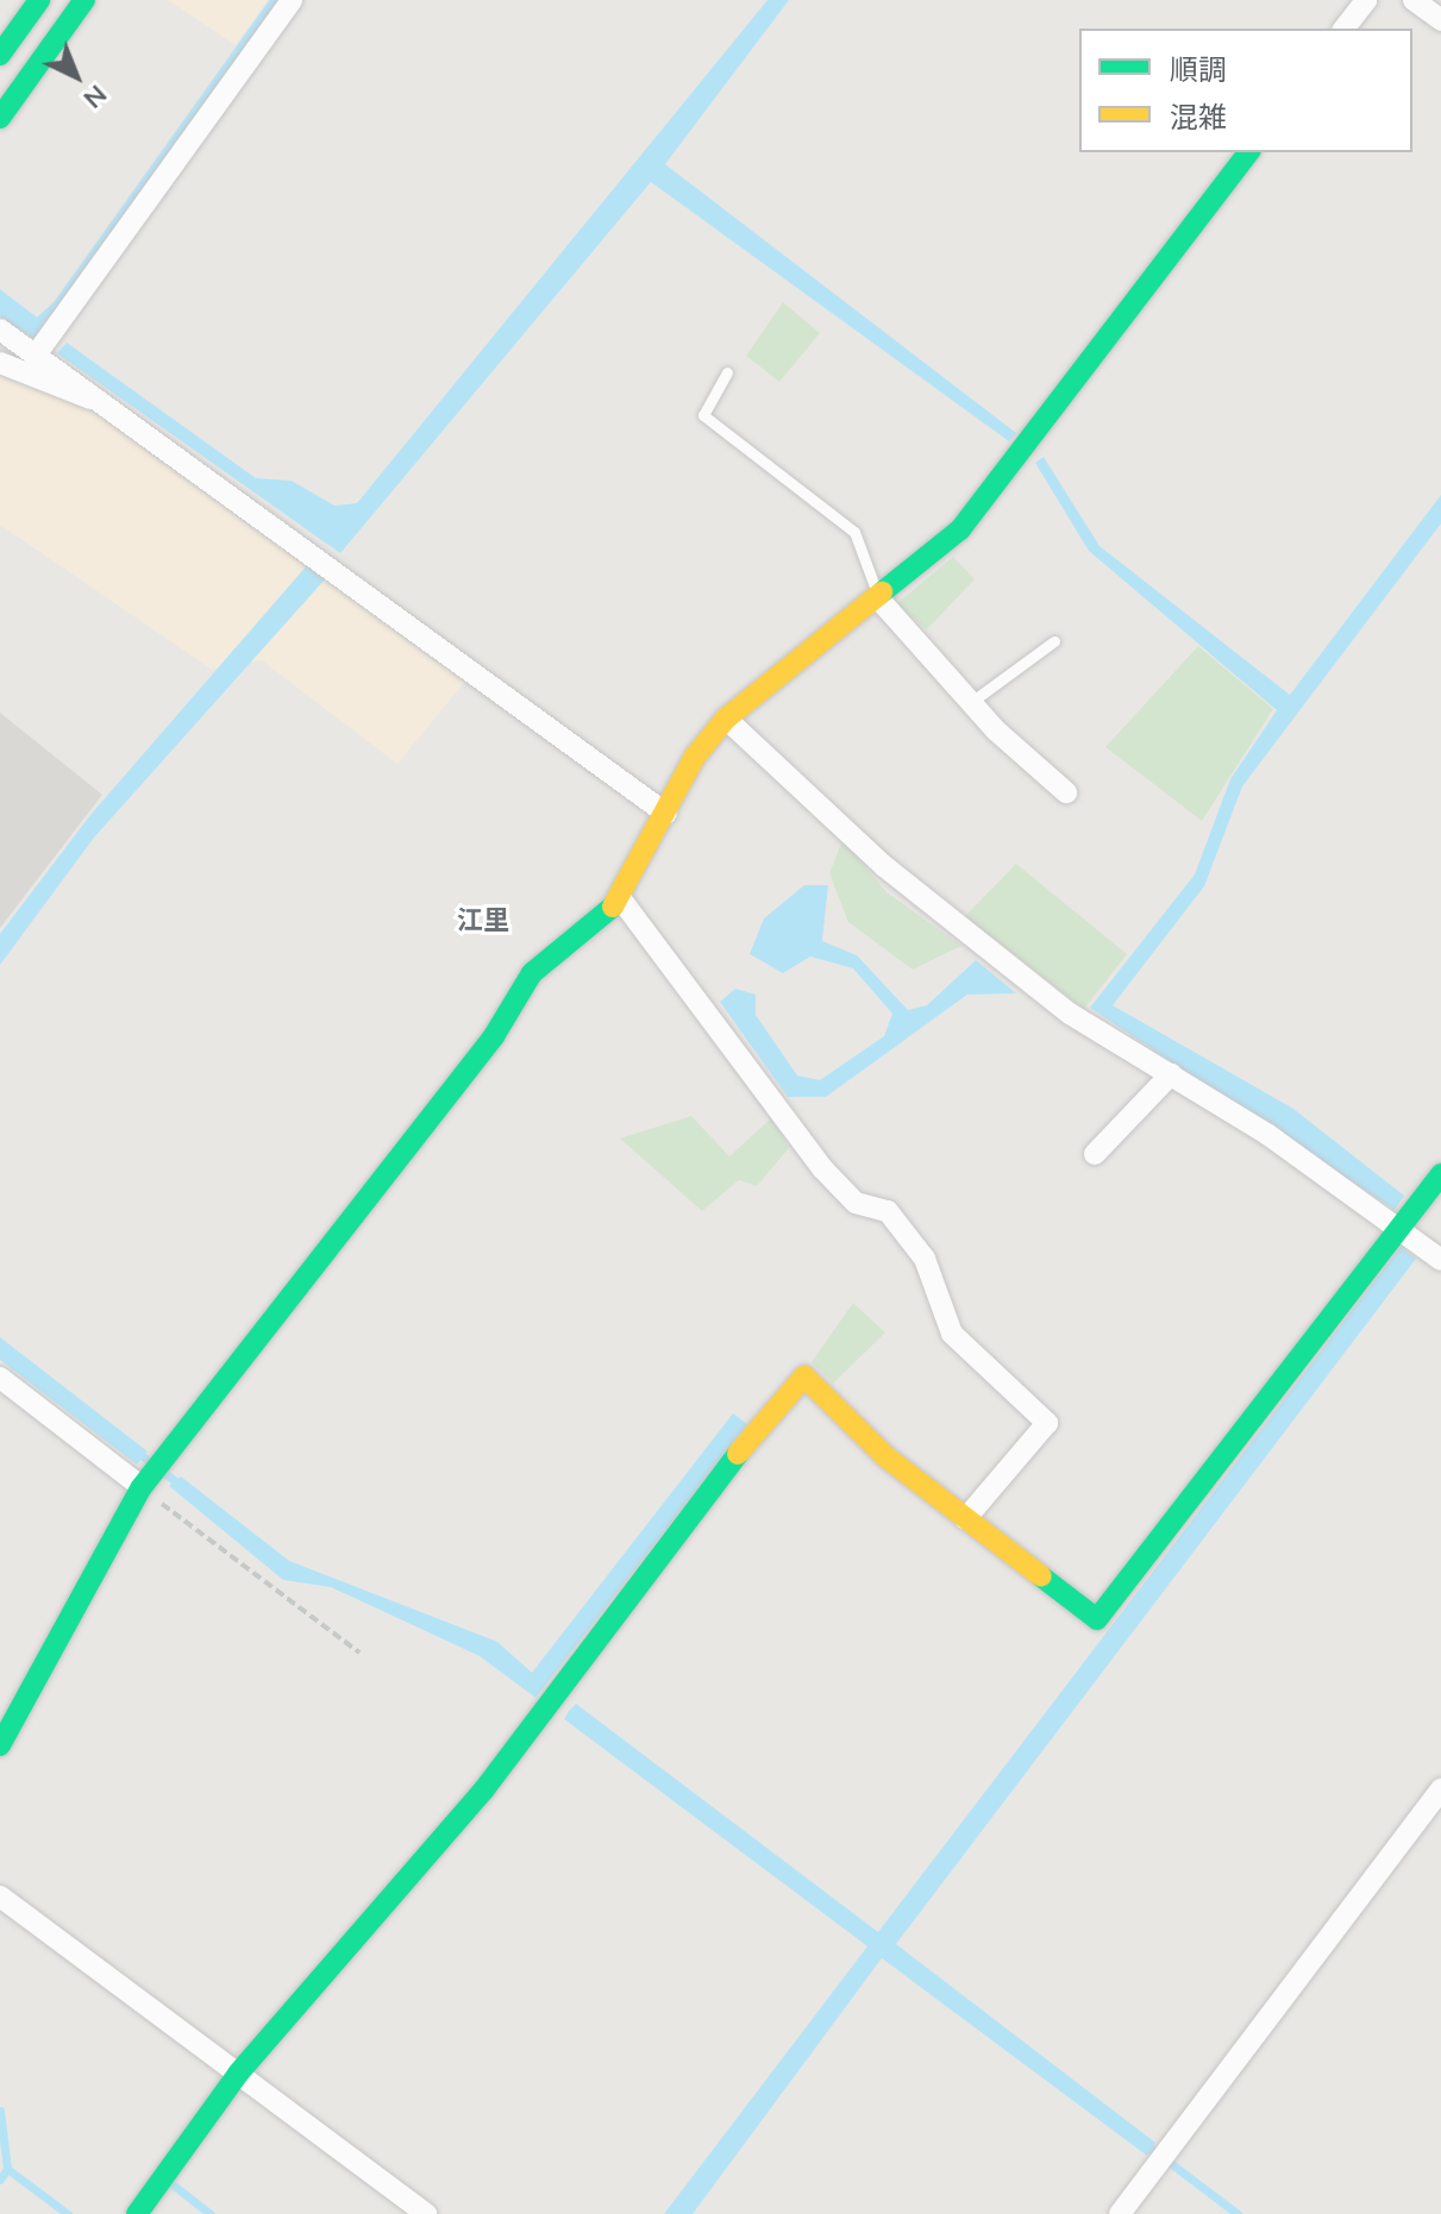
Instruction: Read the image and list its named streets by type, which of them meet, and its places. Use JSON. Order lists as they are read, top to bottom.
{
  "districts": ["江里"],
  "legend": ["順調", "混雑"],
  "north": "bottom right"
}
